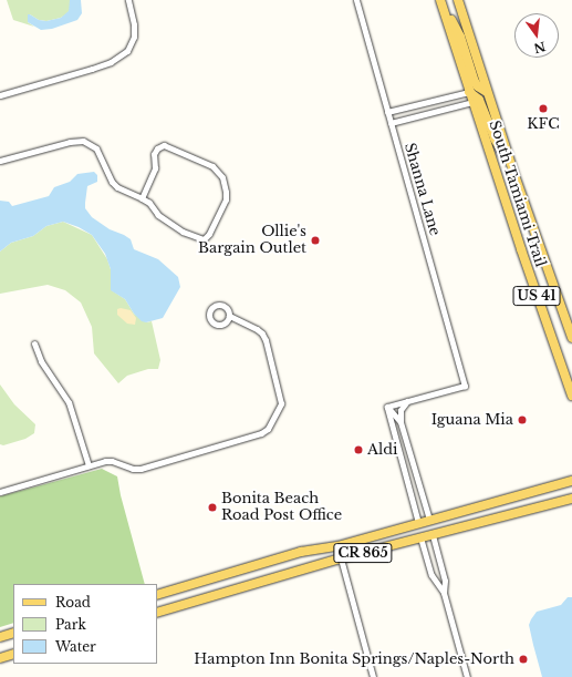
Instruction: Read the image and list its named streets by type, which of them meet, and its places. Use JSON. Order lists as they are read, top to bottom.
{
  "streets": {
    "main road": ["South Tamiami Trail", "US 41", "CR 865"],
    "street": ["Shanna Lane"]
  },
  "places": [
    "KFC",
    "Ollie's Bargain Outlet",
    "Iguana Mia",
    "Aldi",
    "Bonita Beach Road Post Office",
    "Hampton Inn Bonita Springs/Naples-North"
  ],
  "legend": ["Road", "Park", "Water"],
  "north": "bottom"
}
